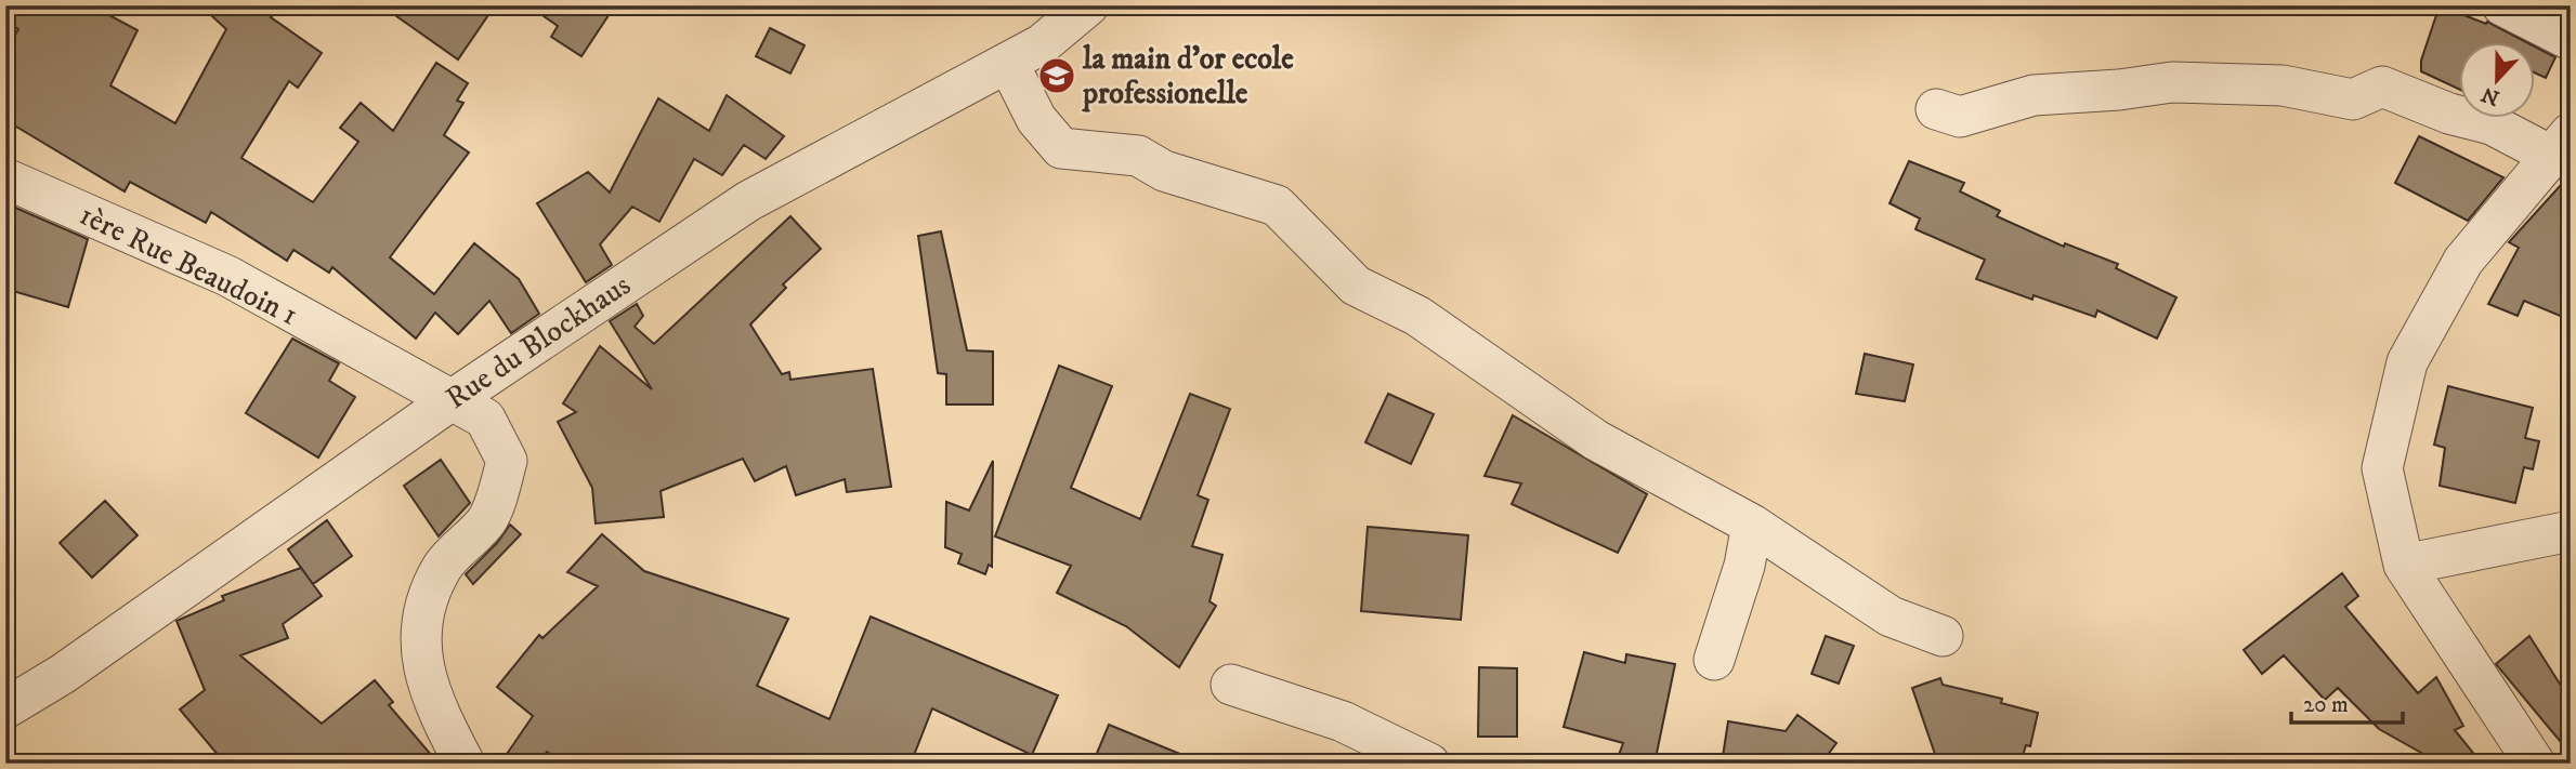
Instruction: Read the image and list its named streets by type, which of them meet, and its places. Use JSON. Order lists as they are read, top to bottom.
{
  "streets": {
    "street": ["1ère Rue Beaudoin 1", "Rue du Blockhaus"]
  },
  "crossings": [
    ["1ère Rue Beaudoin 1", "Rue du Blockhaus"]
  ],
  "places": {
    "school or university": ["la main d'or ecole professionelle"]
  },
  "scale_bar": "20 m",
  "north": "bottom"
}
